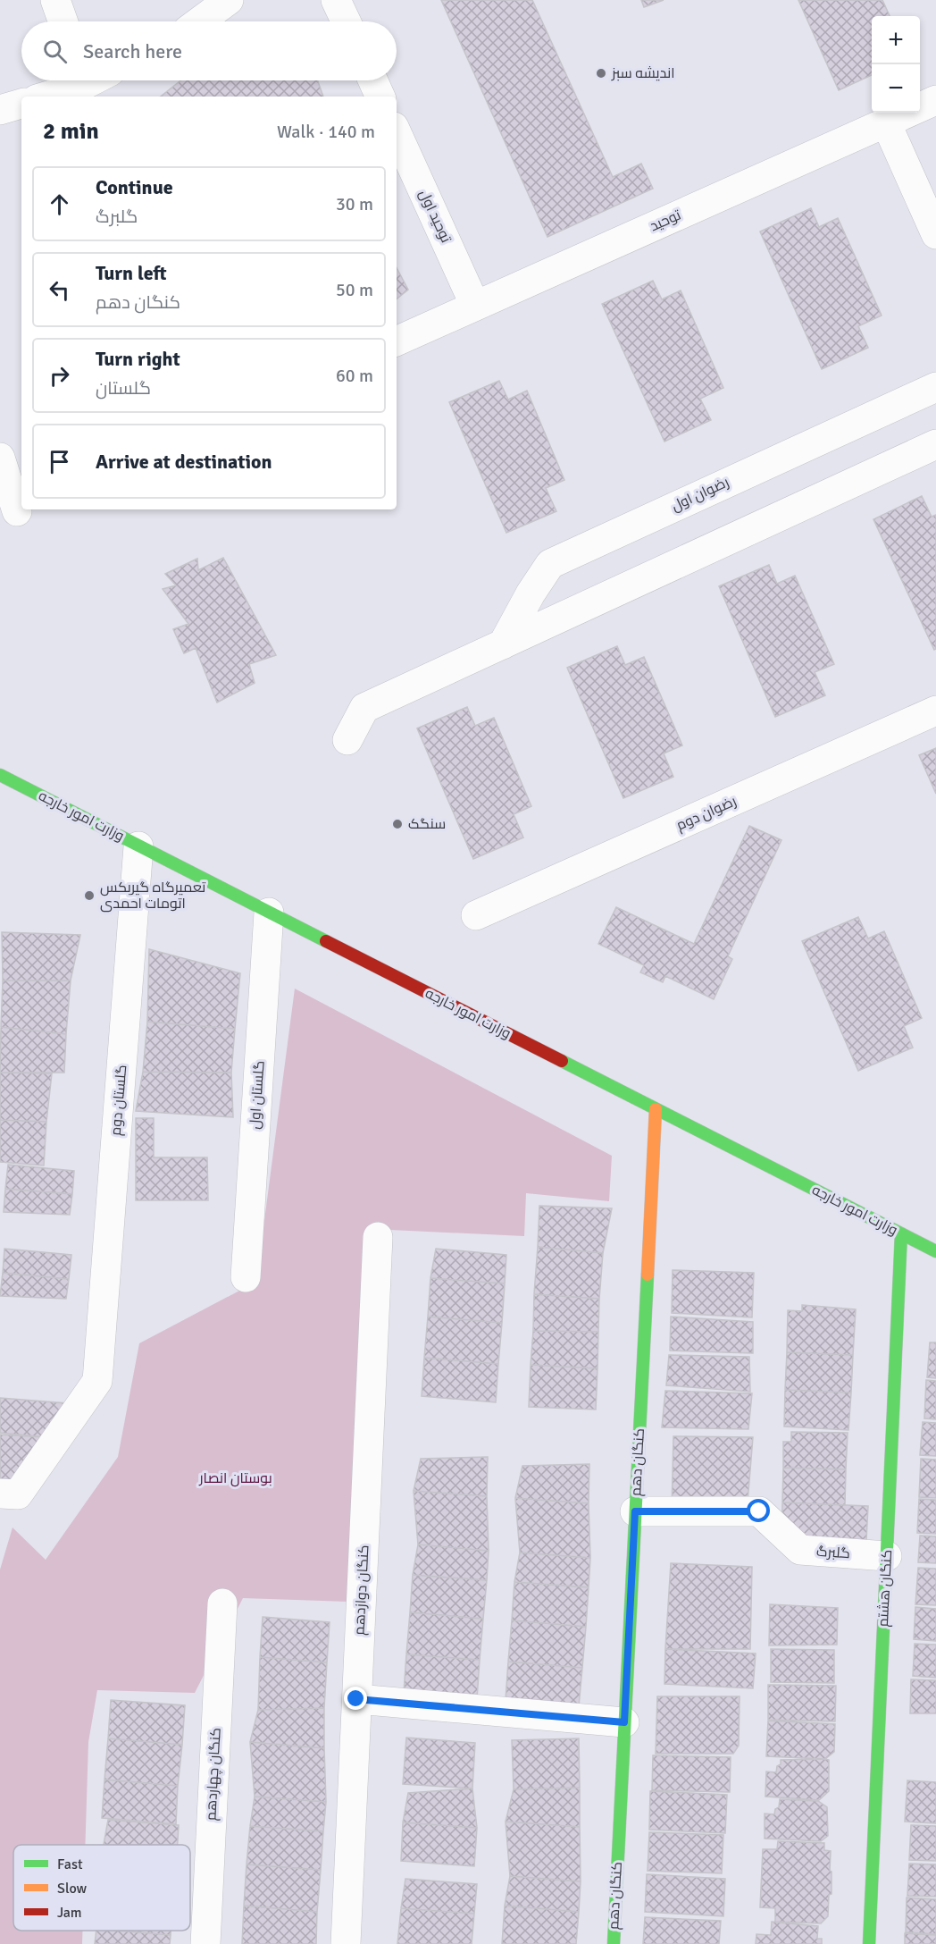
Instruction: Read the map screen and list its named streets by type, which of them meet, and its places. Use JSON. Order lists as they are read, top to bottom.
{
  "streets": {
    "street": [
      "توحید اول",
      "توحید",
      "رضوان اول",
      "رضوان دوم",
      "وزارت امور خارجه",
      "گلستان اول",
      "گلستان دوم",
      "کنگان دهم",
      "گلبرگ",
      "کنگان هشتم",
      "کنگان دوازدهم",
      "کنگان چهاردهم"
    ]
  },
  "crossings": [
    ["توحید اول", "توحید"],
    ["وزارت امور خارجه", "گلستان اول"],
    ["وزارت امور خارجه", "گلستان دوم"],
    ["وزارت امور خارجه", "کنگان دهم"],
    ["وزارت امور خارجه", "کنگان هشتم"],
    ["کنگان دهم", "گلبرگ"],
    ["گلبرگ", "کنگان هشتم"]
  ],
  "parks": ["بوستان انصار"],
  "places": ["اندیشه سبز", "سنگک", "تعمیرگاه گیربکس اتومات احمدی"],
  "legend": ["Fast", "Slow", "Jam"],
  "page": {
    "map_buttons": ["+", "−"],
    "search": "Search here",
    "heading": ["2 min", "Walk · 140 m"],
    "list": [
      ["Continue", "گلبرگ", "30 m"],
      ["Turn left", "کنگان دهم", "50 m"],
      ["Turn right", "گلستان", "60 m"],
      "Arrive at destination"
    ]
  }
}
